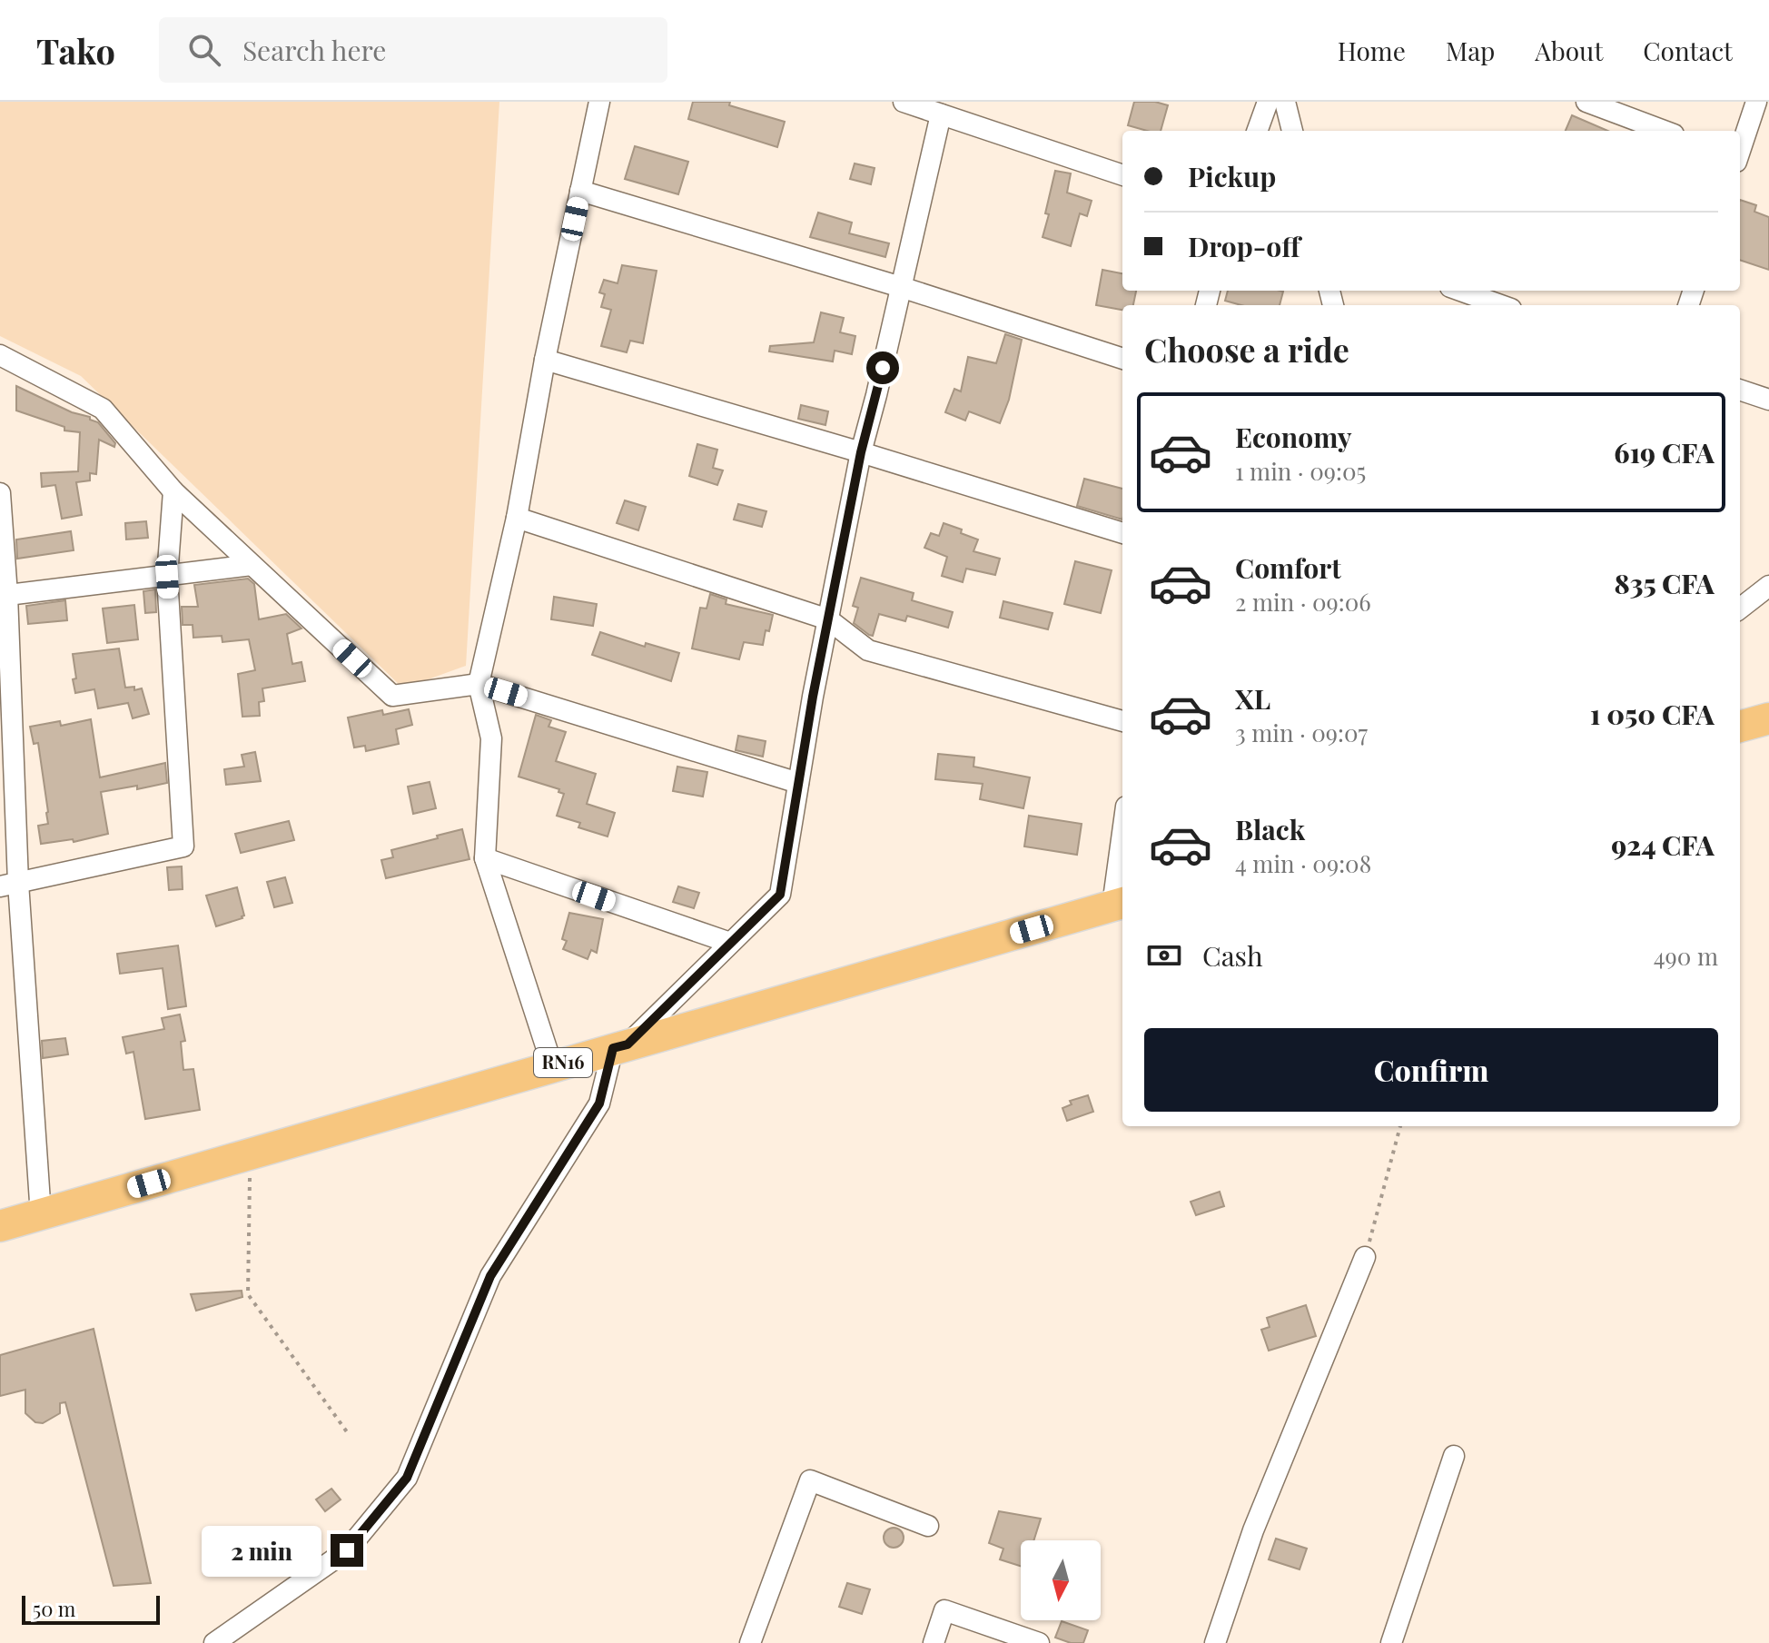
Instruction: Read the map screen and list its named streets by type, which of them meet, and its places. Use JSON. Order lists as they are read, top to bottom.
{
  "streets": {
    "main road": ["RN16"]
  },
  "scale_bar": "50 m",
  "north": "bottom",
  "page": {
    "header": "Tako",
    "search": "Search here",
    "nav": [
      "Home",
      "Map",
      "About",
      "Contact"
    ],
    "banner": ["Pickup", "Drop-off"],
    "heading": "Choose a ride",
    "list": [
      {
        "name": "Economy",
        "note": "1 min · 09:05",
        "value": "619 CFA"
      },
      {
        "name": "Comfort",
        "note": "2 min · 09:06",
        "value": "835 CFA"
      },
      {
        "name": "XL",
        "note": "3 min · 09:07",
        "value": "1 050 CFA"
      },
      {
        "name": "Black",
        "note": "4 min · 09:08",
        "value": "924 CFA"
      }
    ],
    "pay": ["Cash", "490 m"],
    "buttons": "Confirm",
    "bubble": "2 min",
    "scale": "50 m"
  }
}
